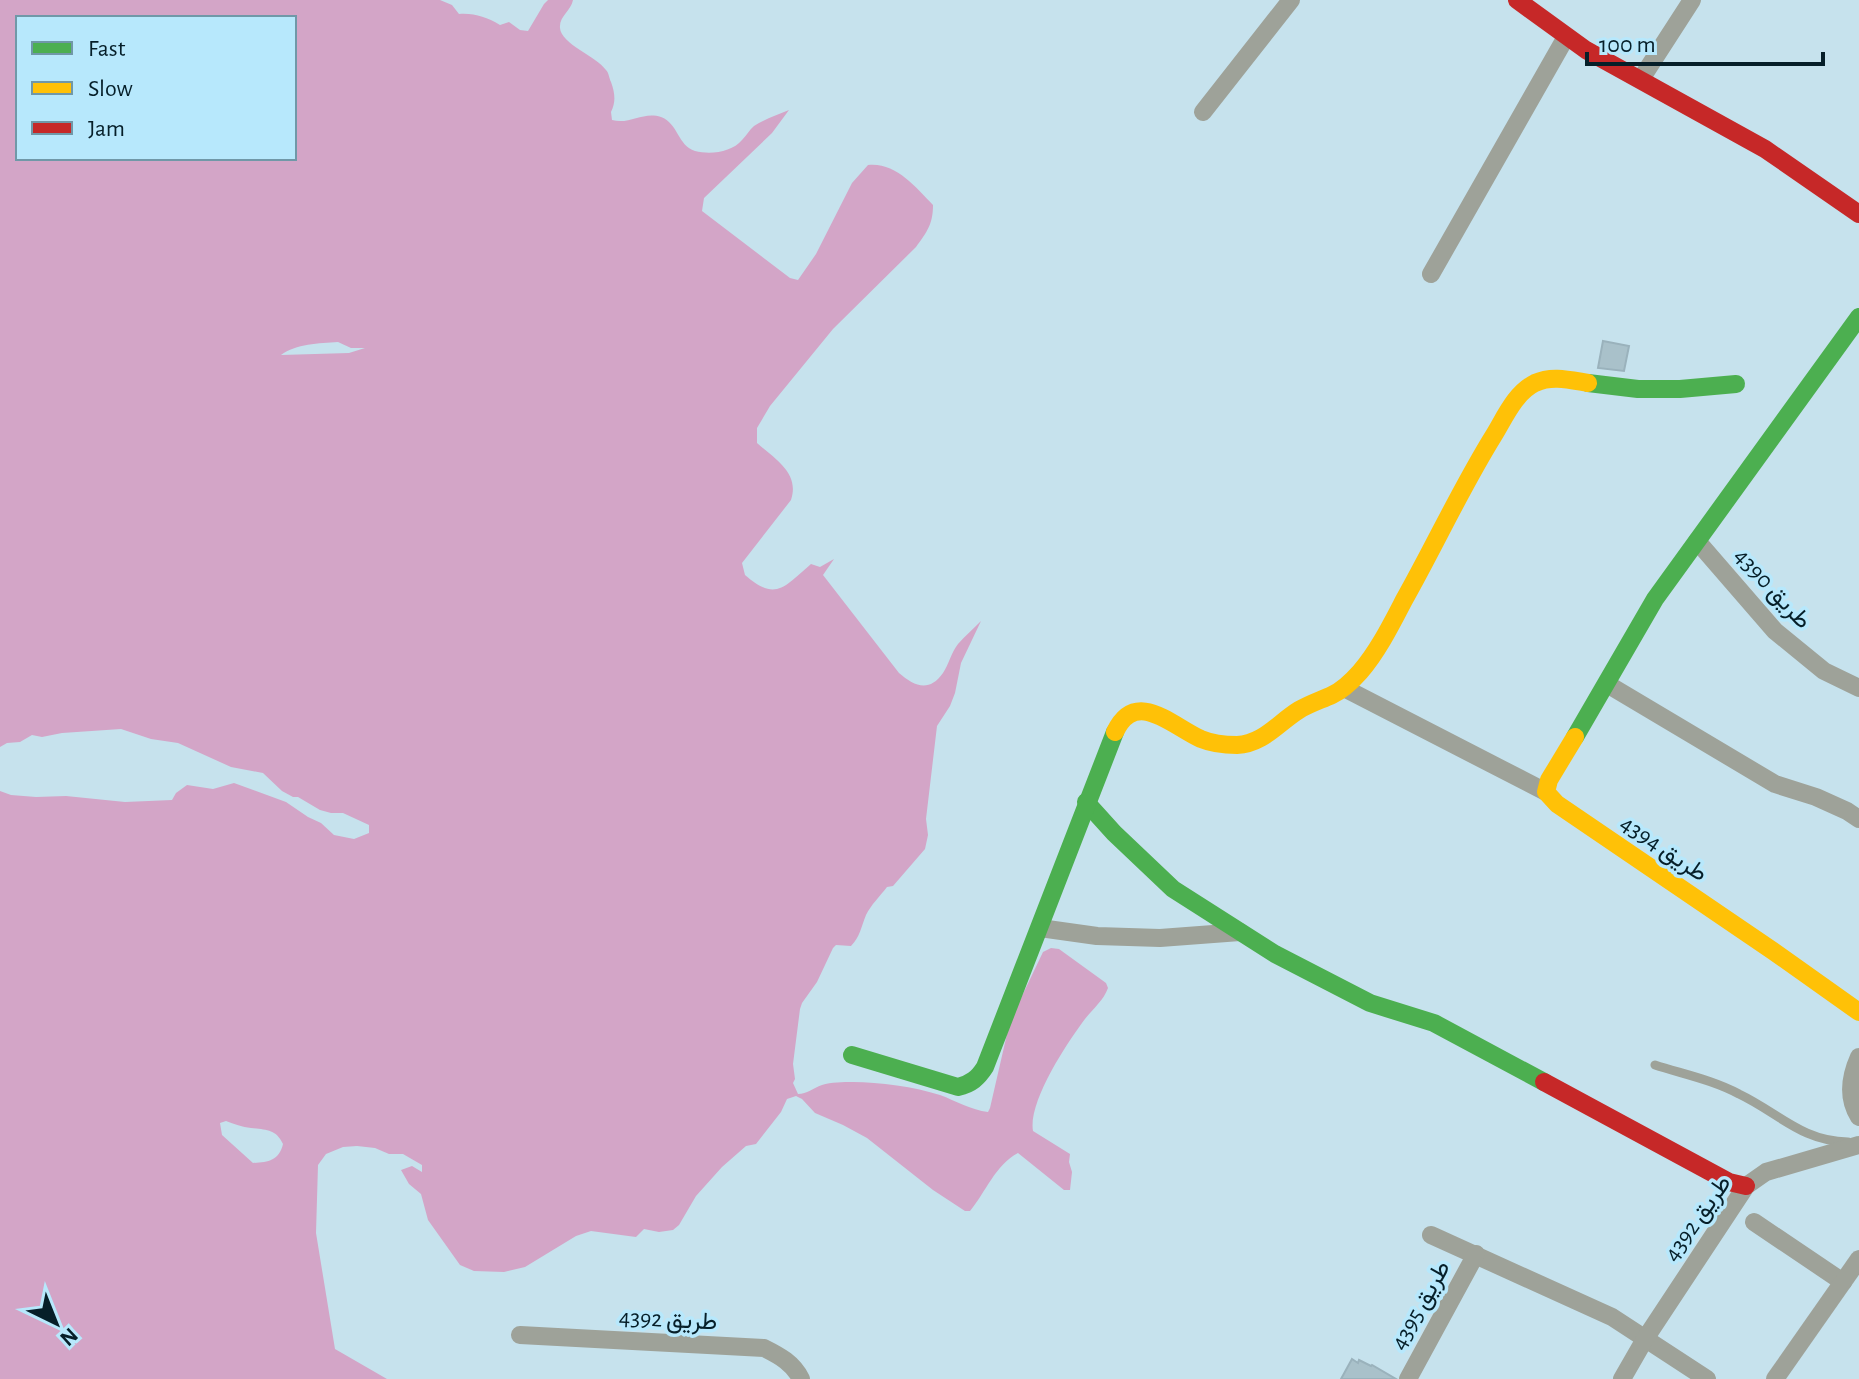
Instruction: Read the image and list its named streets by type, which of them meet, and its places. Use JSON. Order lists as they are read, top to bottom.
{
  "streets": {
    "street": [
      "طريق 4390",
      "طريق 4394",
      "طريق 4392",
      "طريق 4395"
    ]
  },
  "legend": ["Fast", "Slow", "Jam"],
  "scale_bar": "100 m",
  "north": "bottom right"
}
